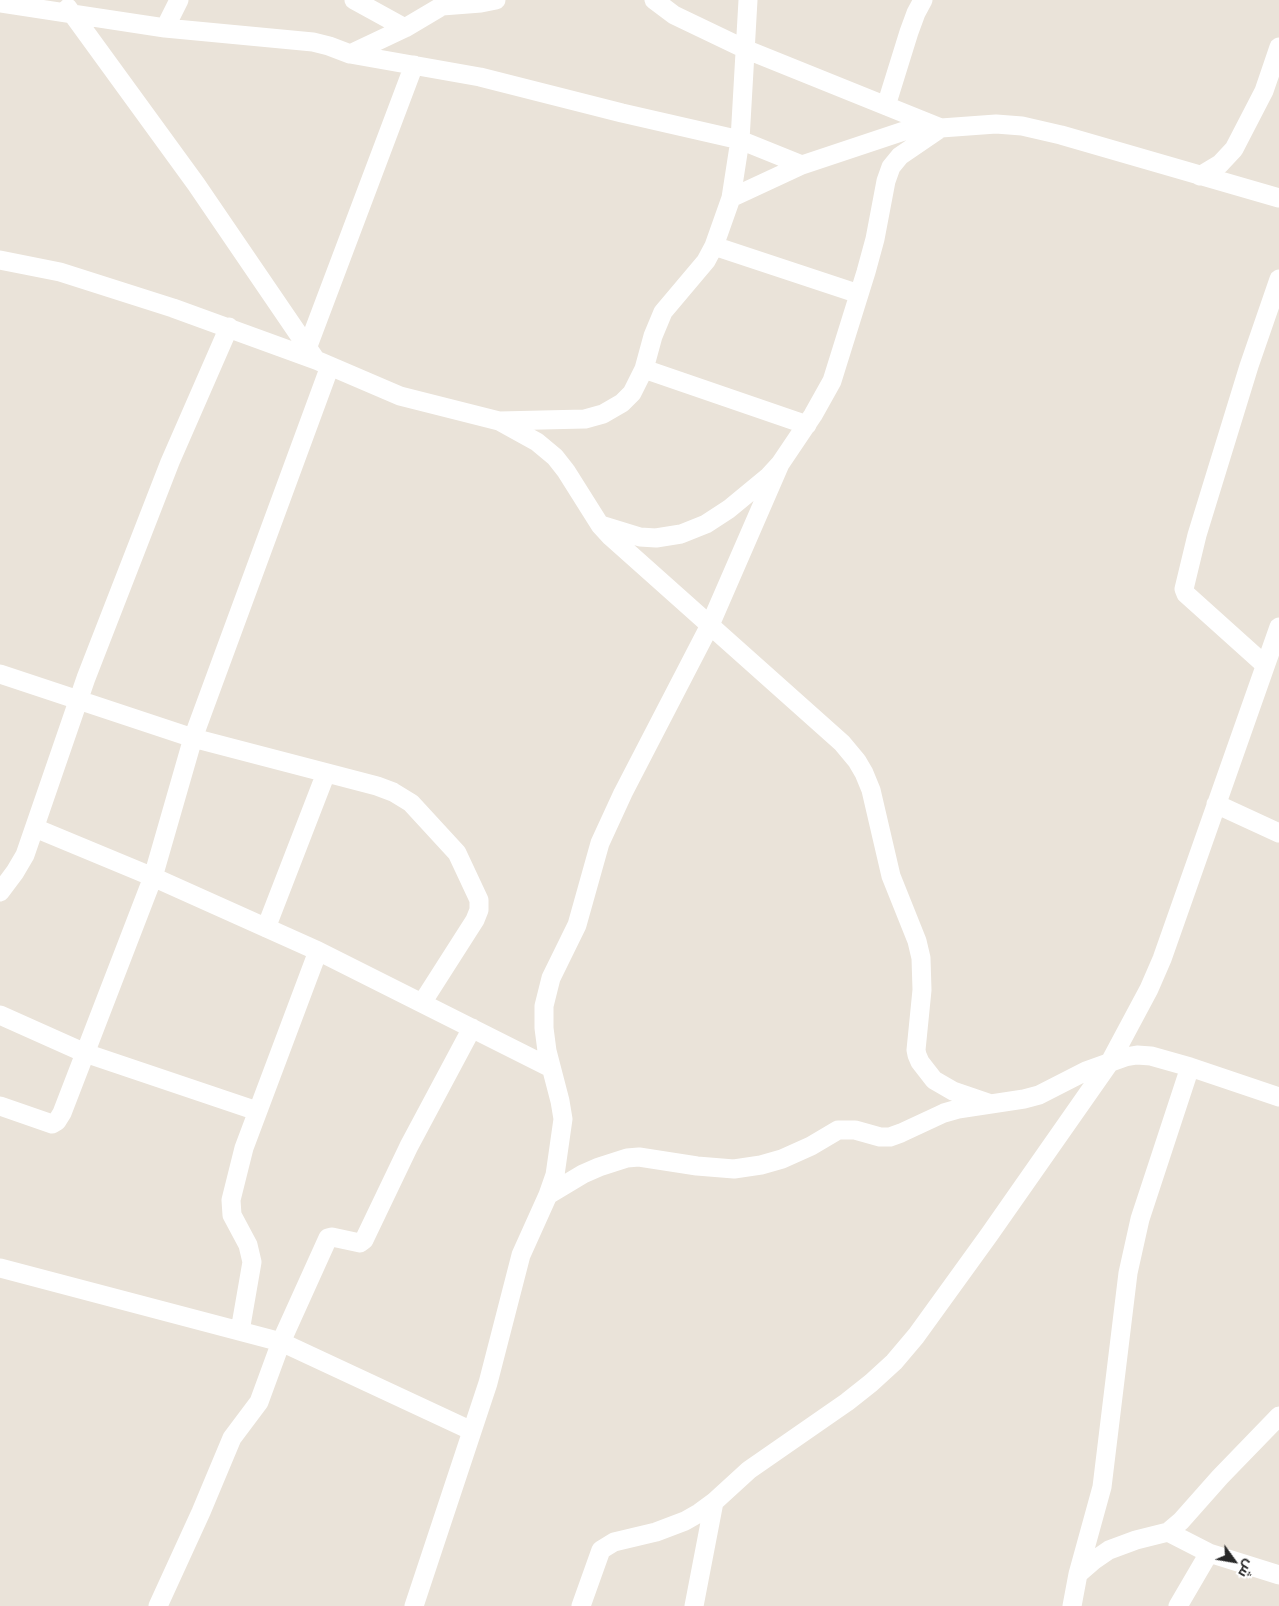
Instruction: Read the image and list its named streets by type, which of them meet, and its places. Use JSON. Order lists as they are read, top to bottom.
{
  "north": "bottom right"
}
